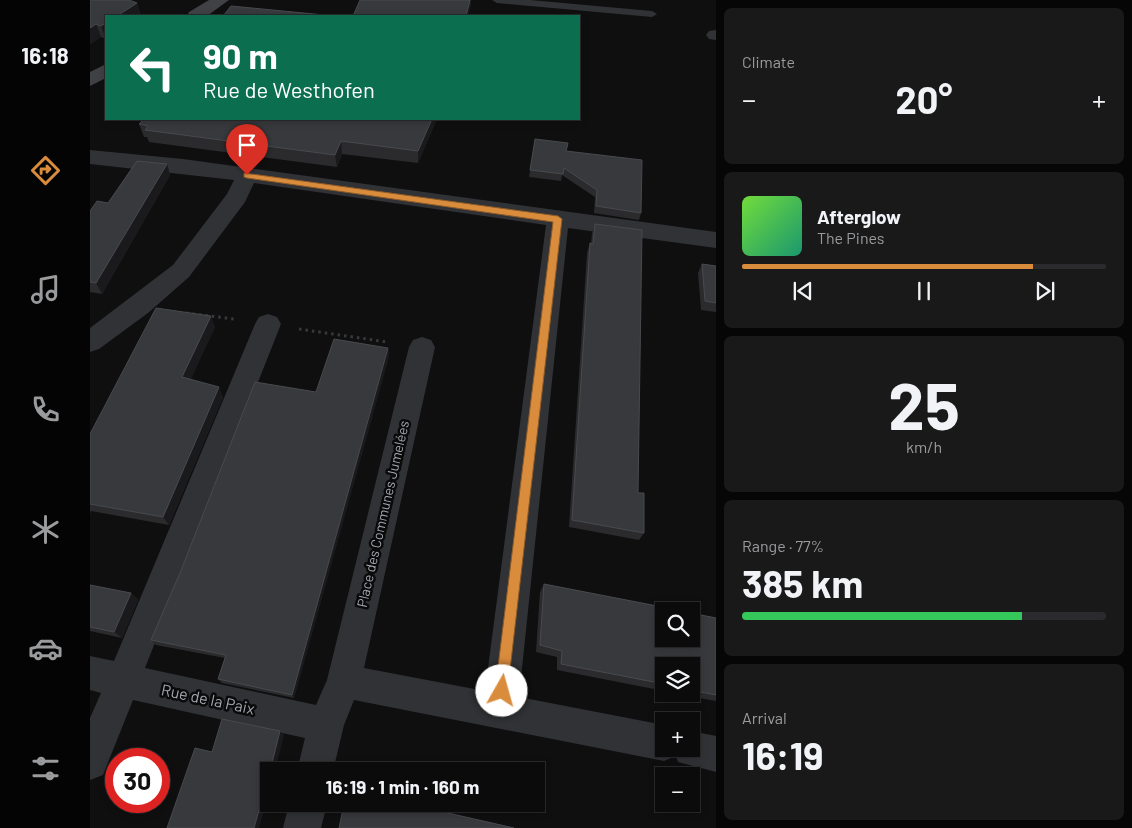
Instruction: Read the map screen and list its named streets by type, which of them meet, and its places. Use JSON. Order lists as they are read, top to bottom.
{
  "streets": {
    "street": ["Place des Communes Jumelées", "Rue de la Paix"]
  },
  "crossings": [
    ["Place des Communes Jumelées", "Rue de la Paix"]
  ],
  "page": {
    "tabs": "16:18",
    "tile": [
      "Climate",
      ["25", "km/h"],
      ["Range · 77%", "385 km"],
      ["Arrival", "16:19"]
    ],
    "turn": ["90 m", "Rue de Westhofen"],
    "heat": ["−", "20°", "+"],
    "song": ["Afterglow", "The Pines"],
    "map_buttons": ["+", "−"],
    "limit": "30",
    "trip": "16:19 · 1 min · 160 m"
  }
}
